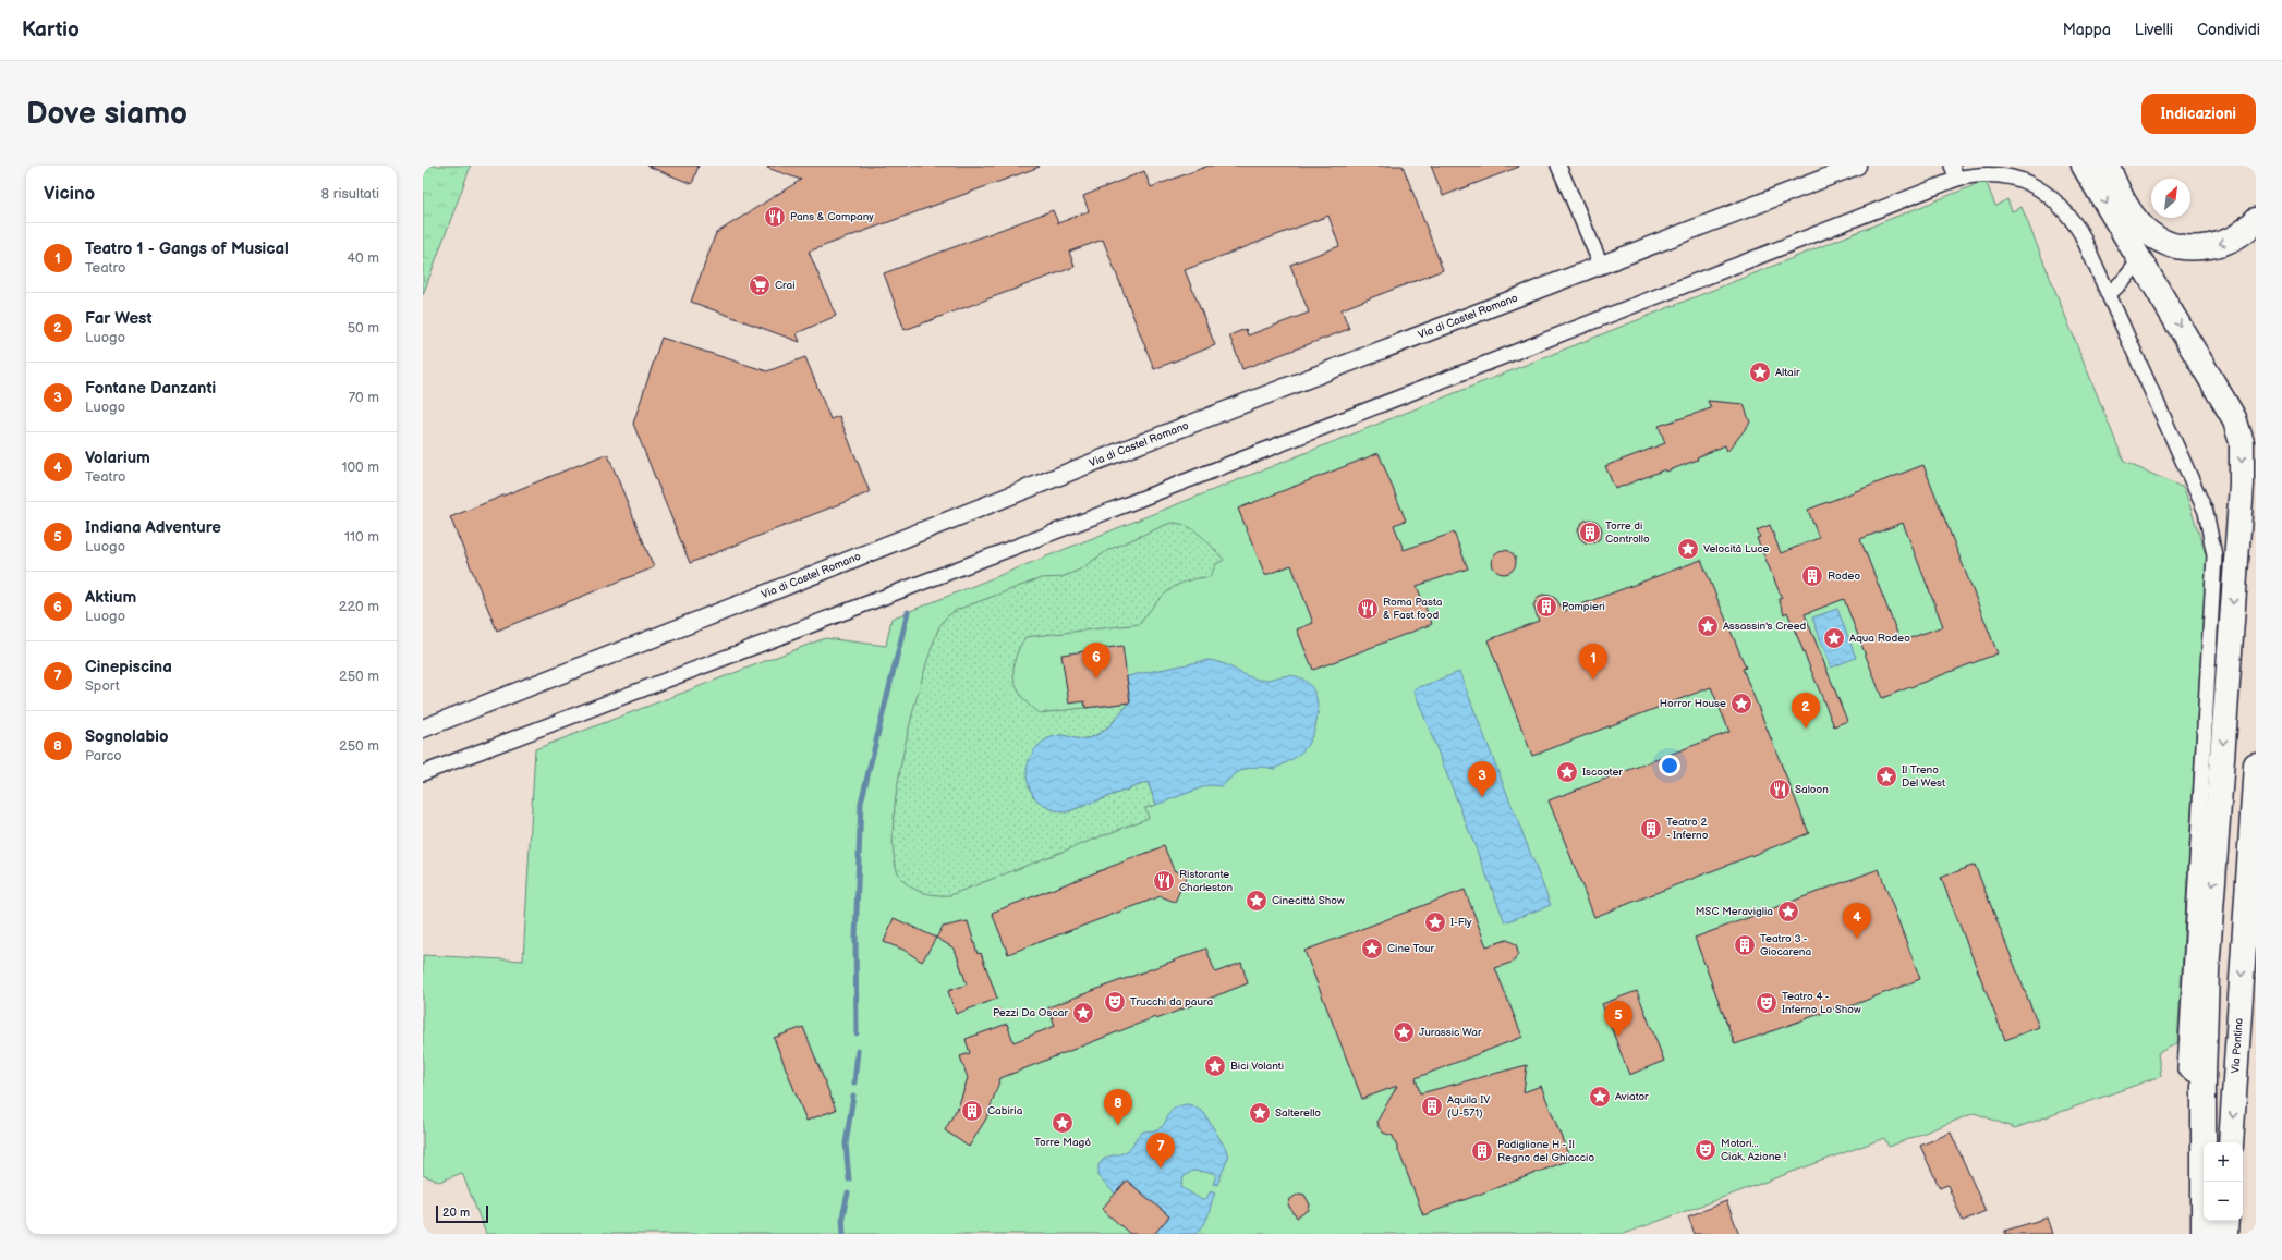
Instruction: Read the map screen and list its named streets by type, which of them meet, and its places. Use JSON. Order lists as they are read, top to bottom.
{
  "streets": {
    "highway": ["Via Pontina"],
    "street": ["Via di Castel Romano"]
  },
  "places": {
    "restaurant": [
      "Pans & Company",
      "Roma Pasta & Fast food",
      "Saloon",
      "Ristorante Charleston"
    ],
    "supermarket": ["Crai"],
    "place": [
      "Altair",
      "Velocità Luce",
      "Assassin's Creed",
      "Aqua Rodeo",
      "Horror House",
      "Iscooter",
      "Il Treno Del West",
      "Cinecittà Show",
      "MSC Meraviglia",
      "I-Fly",
      "Cine Tour",
      "Pezzi Da Oscar",
      "Jurassic War",
      "Bici Volanti",
      "Aviator",
      "Salterello",
      "Torre Magò"
    ],
    "building": [
      "Torre di Controllo",
      "Rodeo",
      "Pompieri",
      "Teatro 2 - Inferno",
      "Teatro 3 - Giocarena",
      "Aquila IV (U-571)",
      "Cabiria",
      "Padiglione H - Il Regno del Ghiaccio"
    ],
    "theatre": ["Trucchi da paura", "Teatro 4 - Inferno Lo Show", "Motori... Ciak, Azione !"]
  },
  "scale_bar": "20 m",
  "north": "top right",
  "page": {
    "header": "Kartio",
    "nav": ["Mappa", "Livelli", "Condividi"],
    "buttons": "Indicazioni",
    "title": "Dove siamo",
    "heading": ["Vicino", "8 risultati"],
    "list": [
      {
        "mark": "1",
        "name": "Teatro 1 - Gangs of Musical",
        "note": "Teatro",
        "value": "40 m"
      },
      {
        "mark": "2",
        "name": "Far West",
        "note": "Luogo",
        "value": "50 m"
      },
      {
        "mark": "3",
        "name": "Fontane Danzanti",
        "note": "Luogo",
        "value": "70 m"
      },
      {
        "mark": "4",
        "name": "Volarium",
        "note": "Teatro",
        "value": "100 m"
      },
      {
        "mark": "5",
        "name": "Indiana Adventure",
        "note": "Luogo",
        "value": "110 m"
      },
      {
        "mark": "6",
        "name": "Aktium",
        "note": "Luogo",
        "value": "220 m"
      },
      {
        "mark": "7",
        "name": "Cinepiscina",
        "note": "Sport",
        "value": "250 m"
      },
      {
        "mark": "8",
        "name": "Sognolabio",
        "note": "Parco",
        "value": "250 m"
      }
    ],
    "pins": [
      "6",
      "1",
      "2",
      "3",
      "4",
      "5",
      "8",
      "7"
    ],
    "map_buttons": ["+", "−"],
    "scale": "20 m"
  }
}
